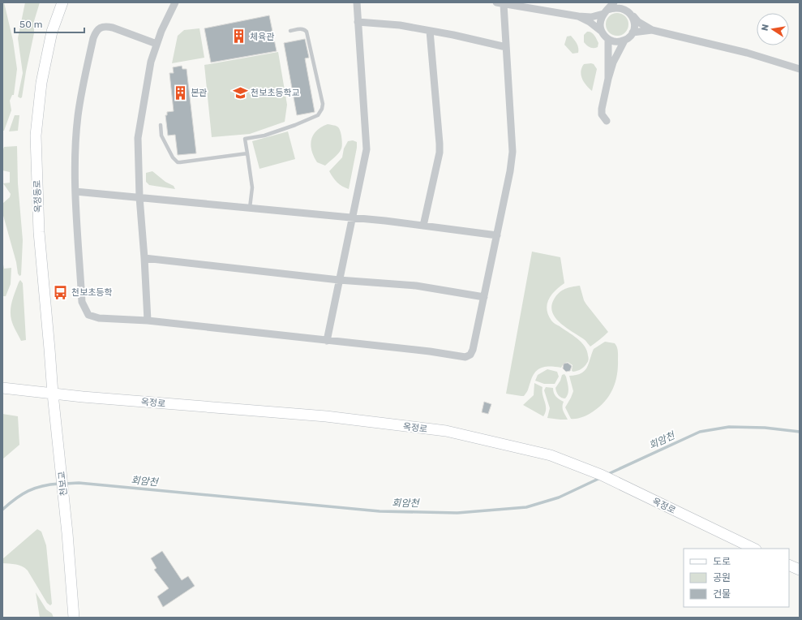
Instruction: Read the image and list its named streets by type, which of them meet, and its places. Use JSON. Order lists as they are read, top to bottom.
{
  "streets": {
    "main road": ["옥정동로", "옥정로", "천보교"]
  },
  "crossings": [
    ["옥정동로", "옥정로"],
    ["옥정동로", "천보교"],
    ["옥정로", "천보교"]
  ],
  "water": ["회암천"],
  "places": {
    "building": ["체육관", "본관"],
    "school or university": ["천보초등학교"],
    "bus stop": ["천보초등학"]
  },
  "legend": ["도로", "공원", "건물"],
  "scale_bar": "50 m",
  "north": "left"
}
